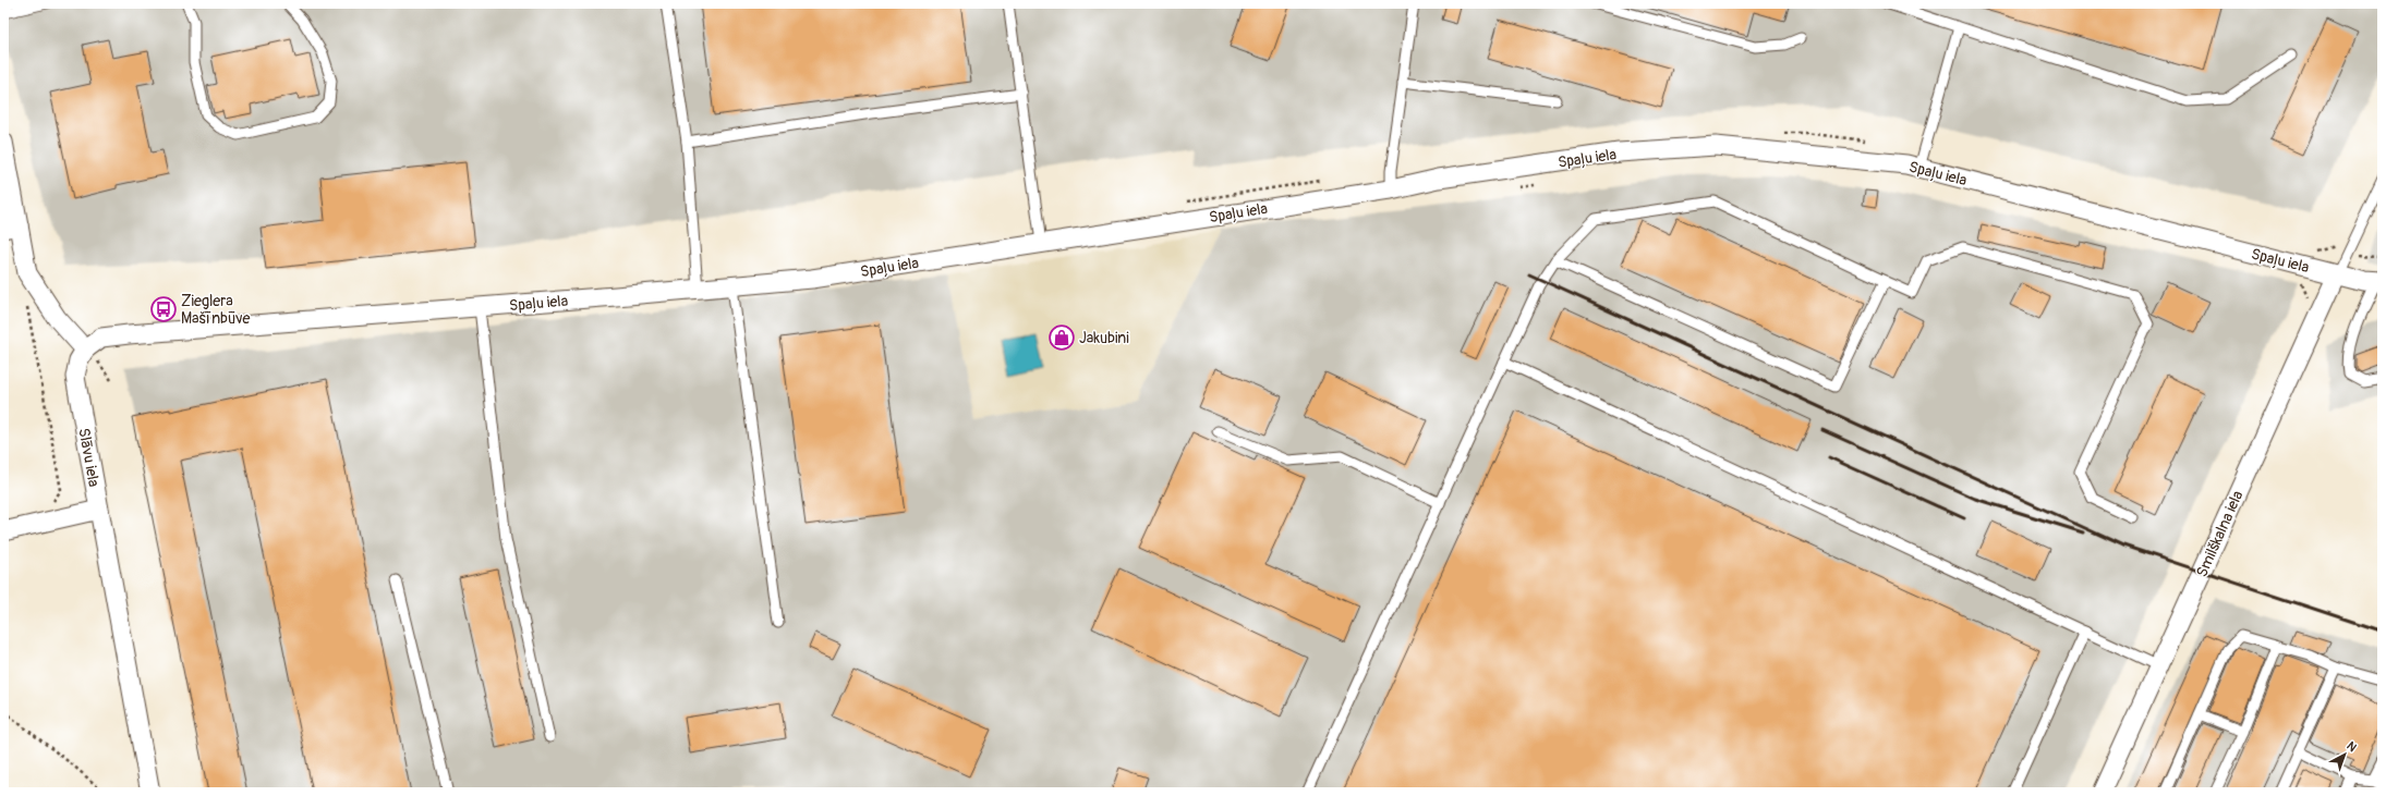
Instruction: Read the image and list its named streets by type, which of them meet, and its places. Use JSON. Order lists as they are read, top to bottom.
{
  "streets": {
    "street": ["Spaļu iela", "Slāvu iela", "Smilškalna iela"]
  },
  "crossings": [
    ["Spaļu iela", "Slāvu iela"],
    ["Spaļu iela", "Smilškalna iela"]
  ],
  "places": {
    "bus stop": ["Zieglera Mašīnbūve"],
    "shop": ["Jakubini"]
  },
  "north": "top right"
}
